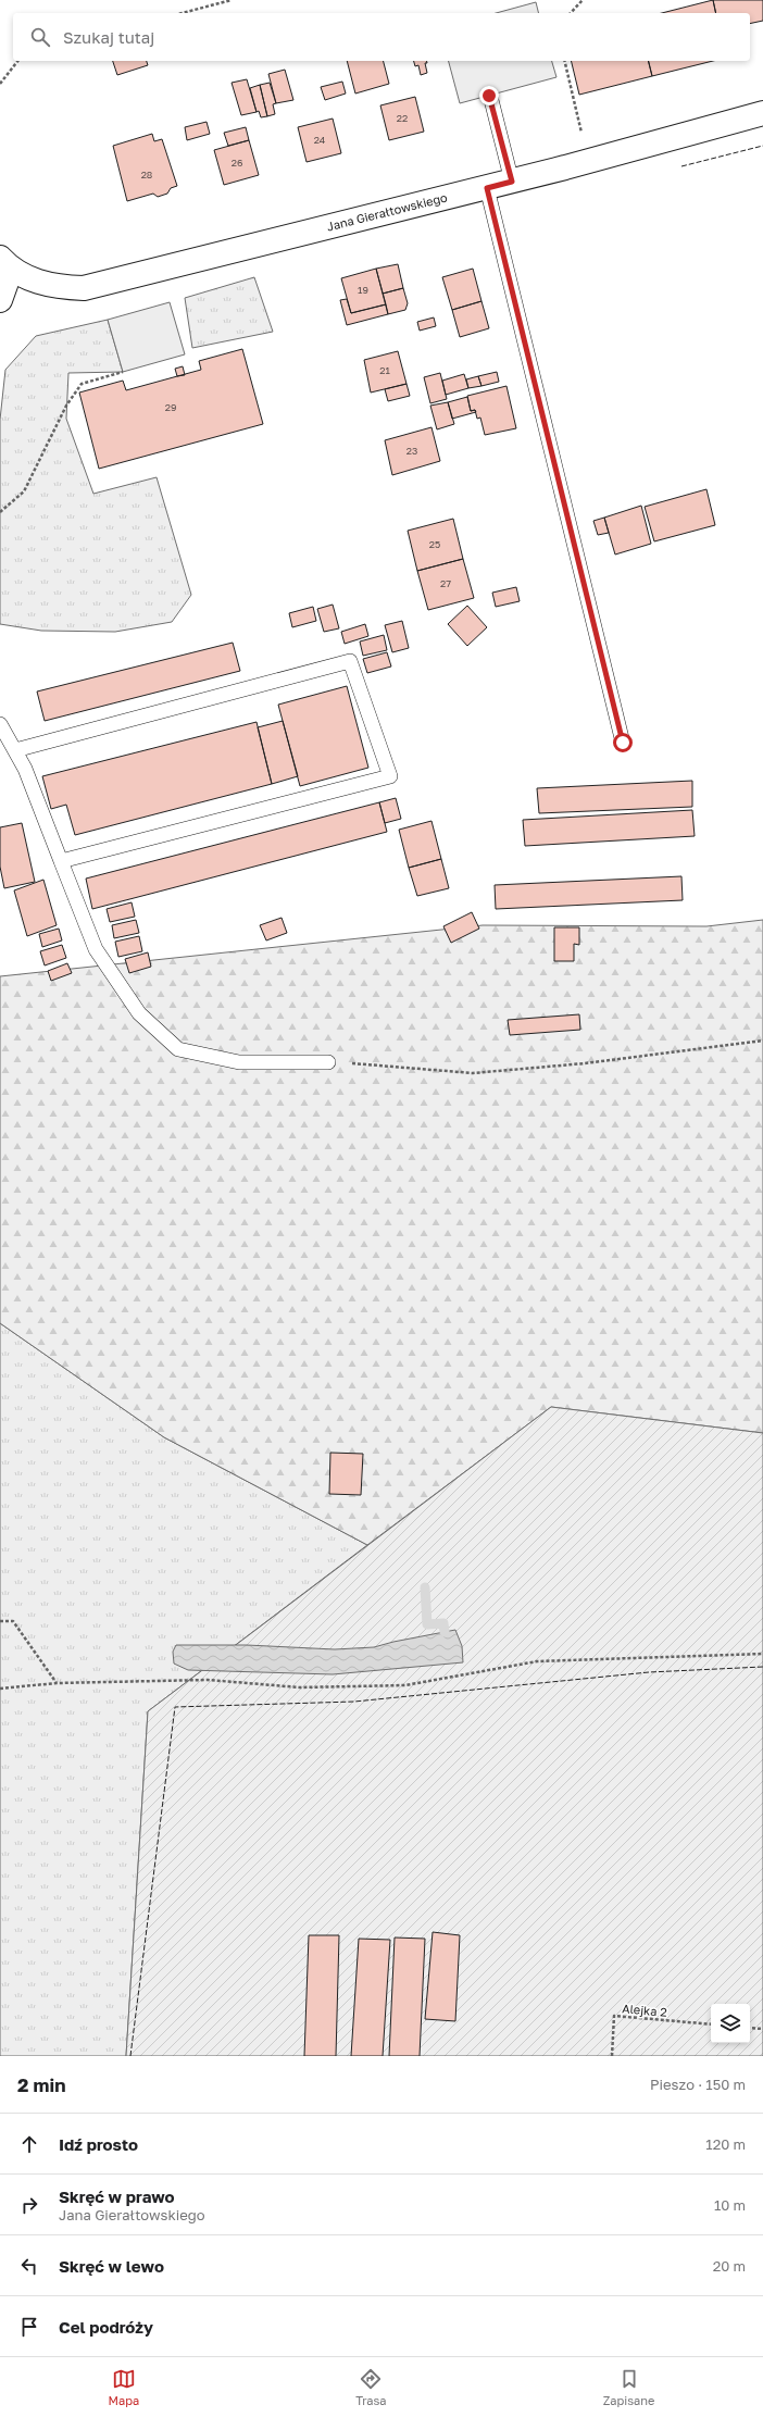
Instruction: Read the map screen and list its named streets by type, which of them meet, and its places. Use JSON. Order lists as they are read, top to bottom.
{
  "streets": {
    "street": ["Jana Gierałtowskiego"],
    "path": ["Alejka 2"]
  },
  "house_numbers": [
    "22",
    "24",
    "26",
    "28",
    "19",
    "21",
    "29",
    "23",
    "25",
    "27"
  ],
  "page": {
    "search": "Szukaj tutaj",
    "heading": ["2 min", "Pieszo · 150 m"],
    "list": [
      ["Idź prosto", "120 m"],
      ["Skręć w prawo", "Jana Gierałtowskiego", "10 m"],
      ["Skręć w lewo", "20 m"],
      "Cel podróży"
    ],
    "nav": ["Mapa", "Trasa", "Zapisane"]
  }
}
